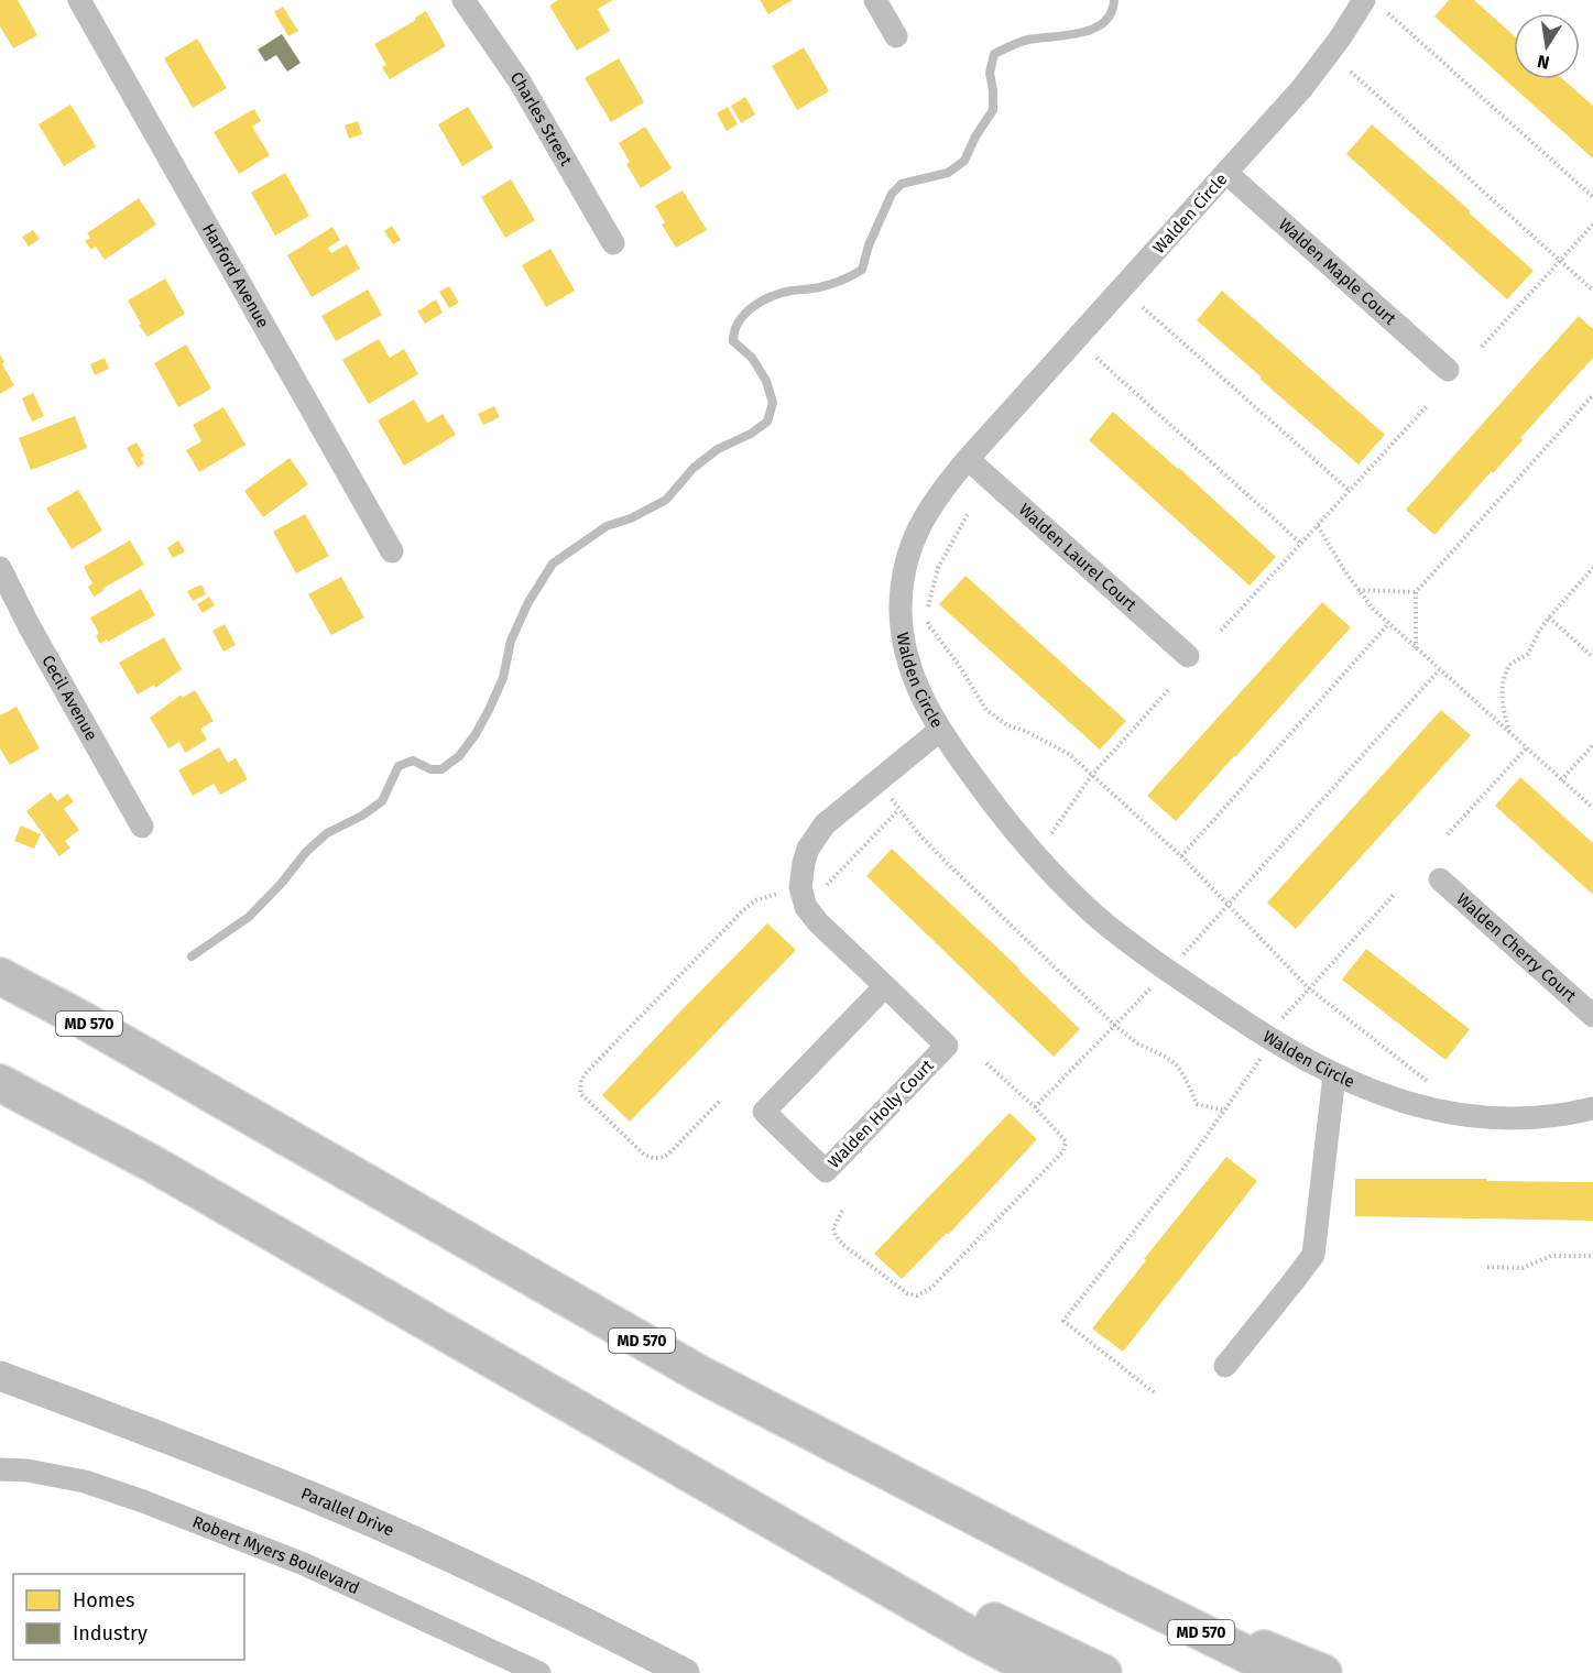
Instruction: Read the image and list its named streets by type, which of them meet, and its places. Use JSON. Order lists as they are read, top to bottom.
{
  "streets": {
    "highway": ["MD 570"],
    "street": [
      "Charles Street",
      "Walden Circle",
      "Walden Maple Court",
      "Harford Avenue",
      "Walden Laurel Court",
      "Cecil Avenue",
      "Walden Cherry Court",
      "Walden Holly Court",
      "Parallel Drive",
      "Robert Myers Boulevard"
    ]
  },
  "crossings": [
    ["Walden Circle", "Walden Maple Court"],
    ["Walden Circle", "Walden Laurel Court"],
    ["Walden Circle", "Walden Holly Court"]
  ],
  "legend": ["Homes", "Industry"],
  "north": "bottom"
}
